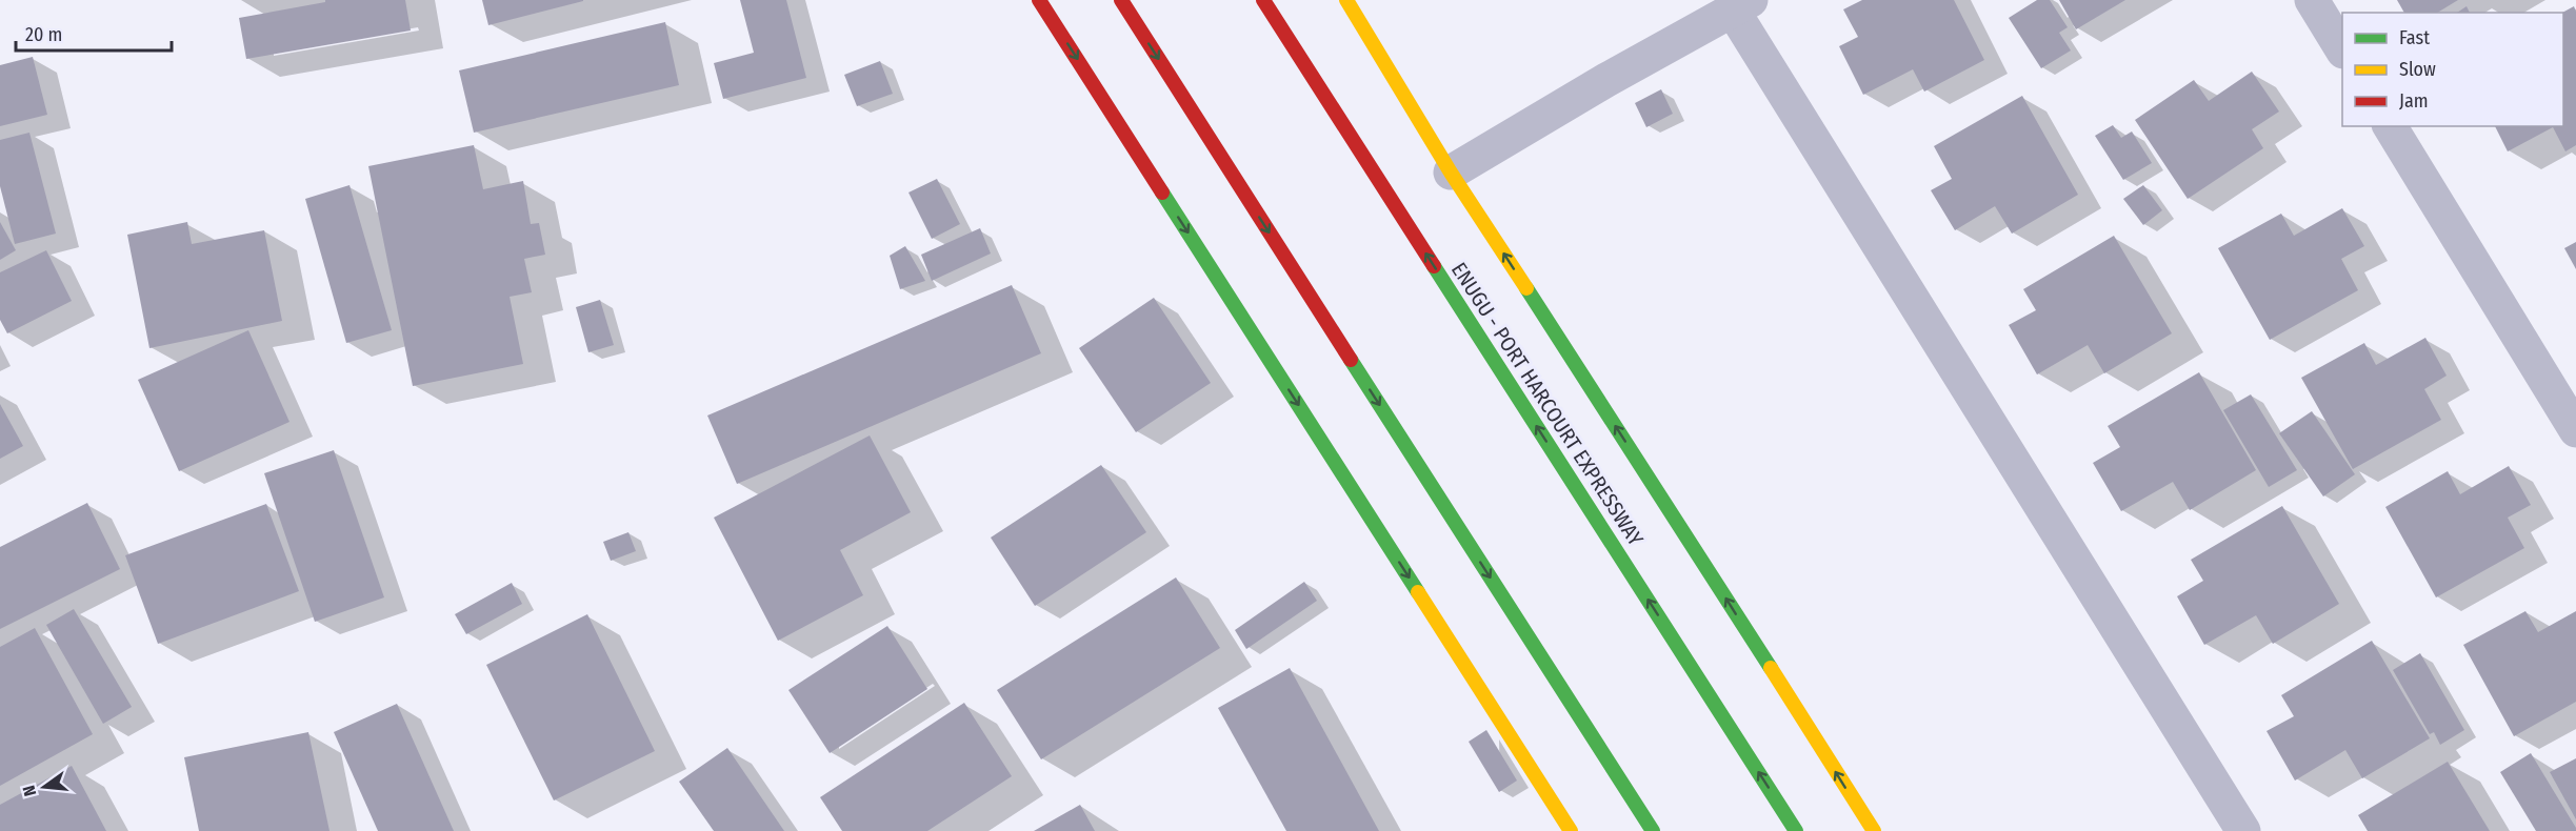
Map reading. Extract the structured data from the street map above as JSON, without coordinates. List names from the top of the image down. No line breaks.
{"streets":{"main road":["ENUGU - PORT HARCOURT EXPRESSWAY"]},"legend":["Fast","Slow","Jam"],"scale_bar":"20 m","north":"left"}
